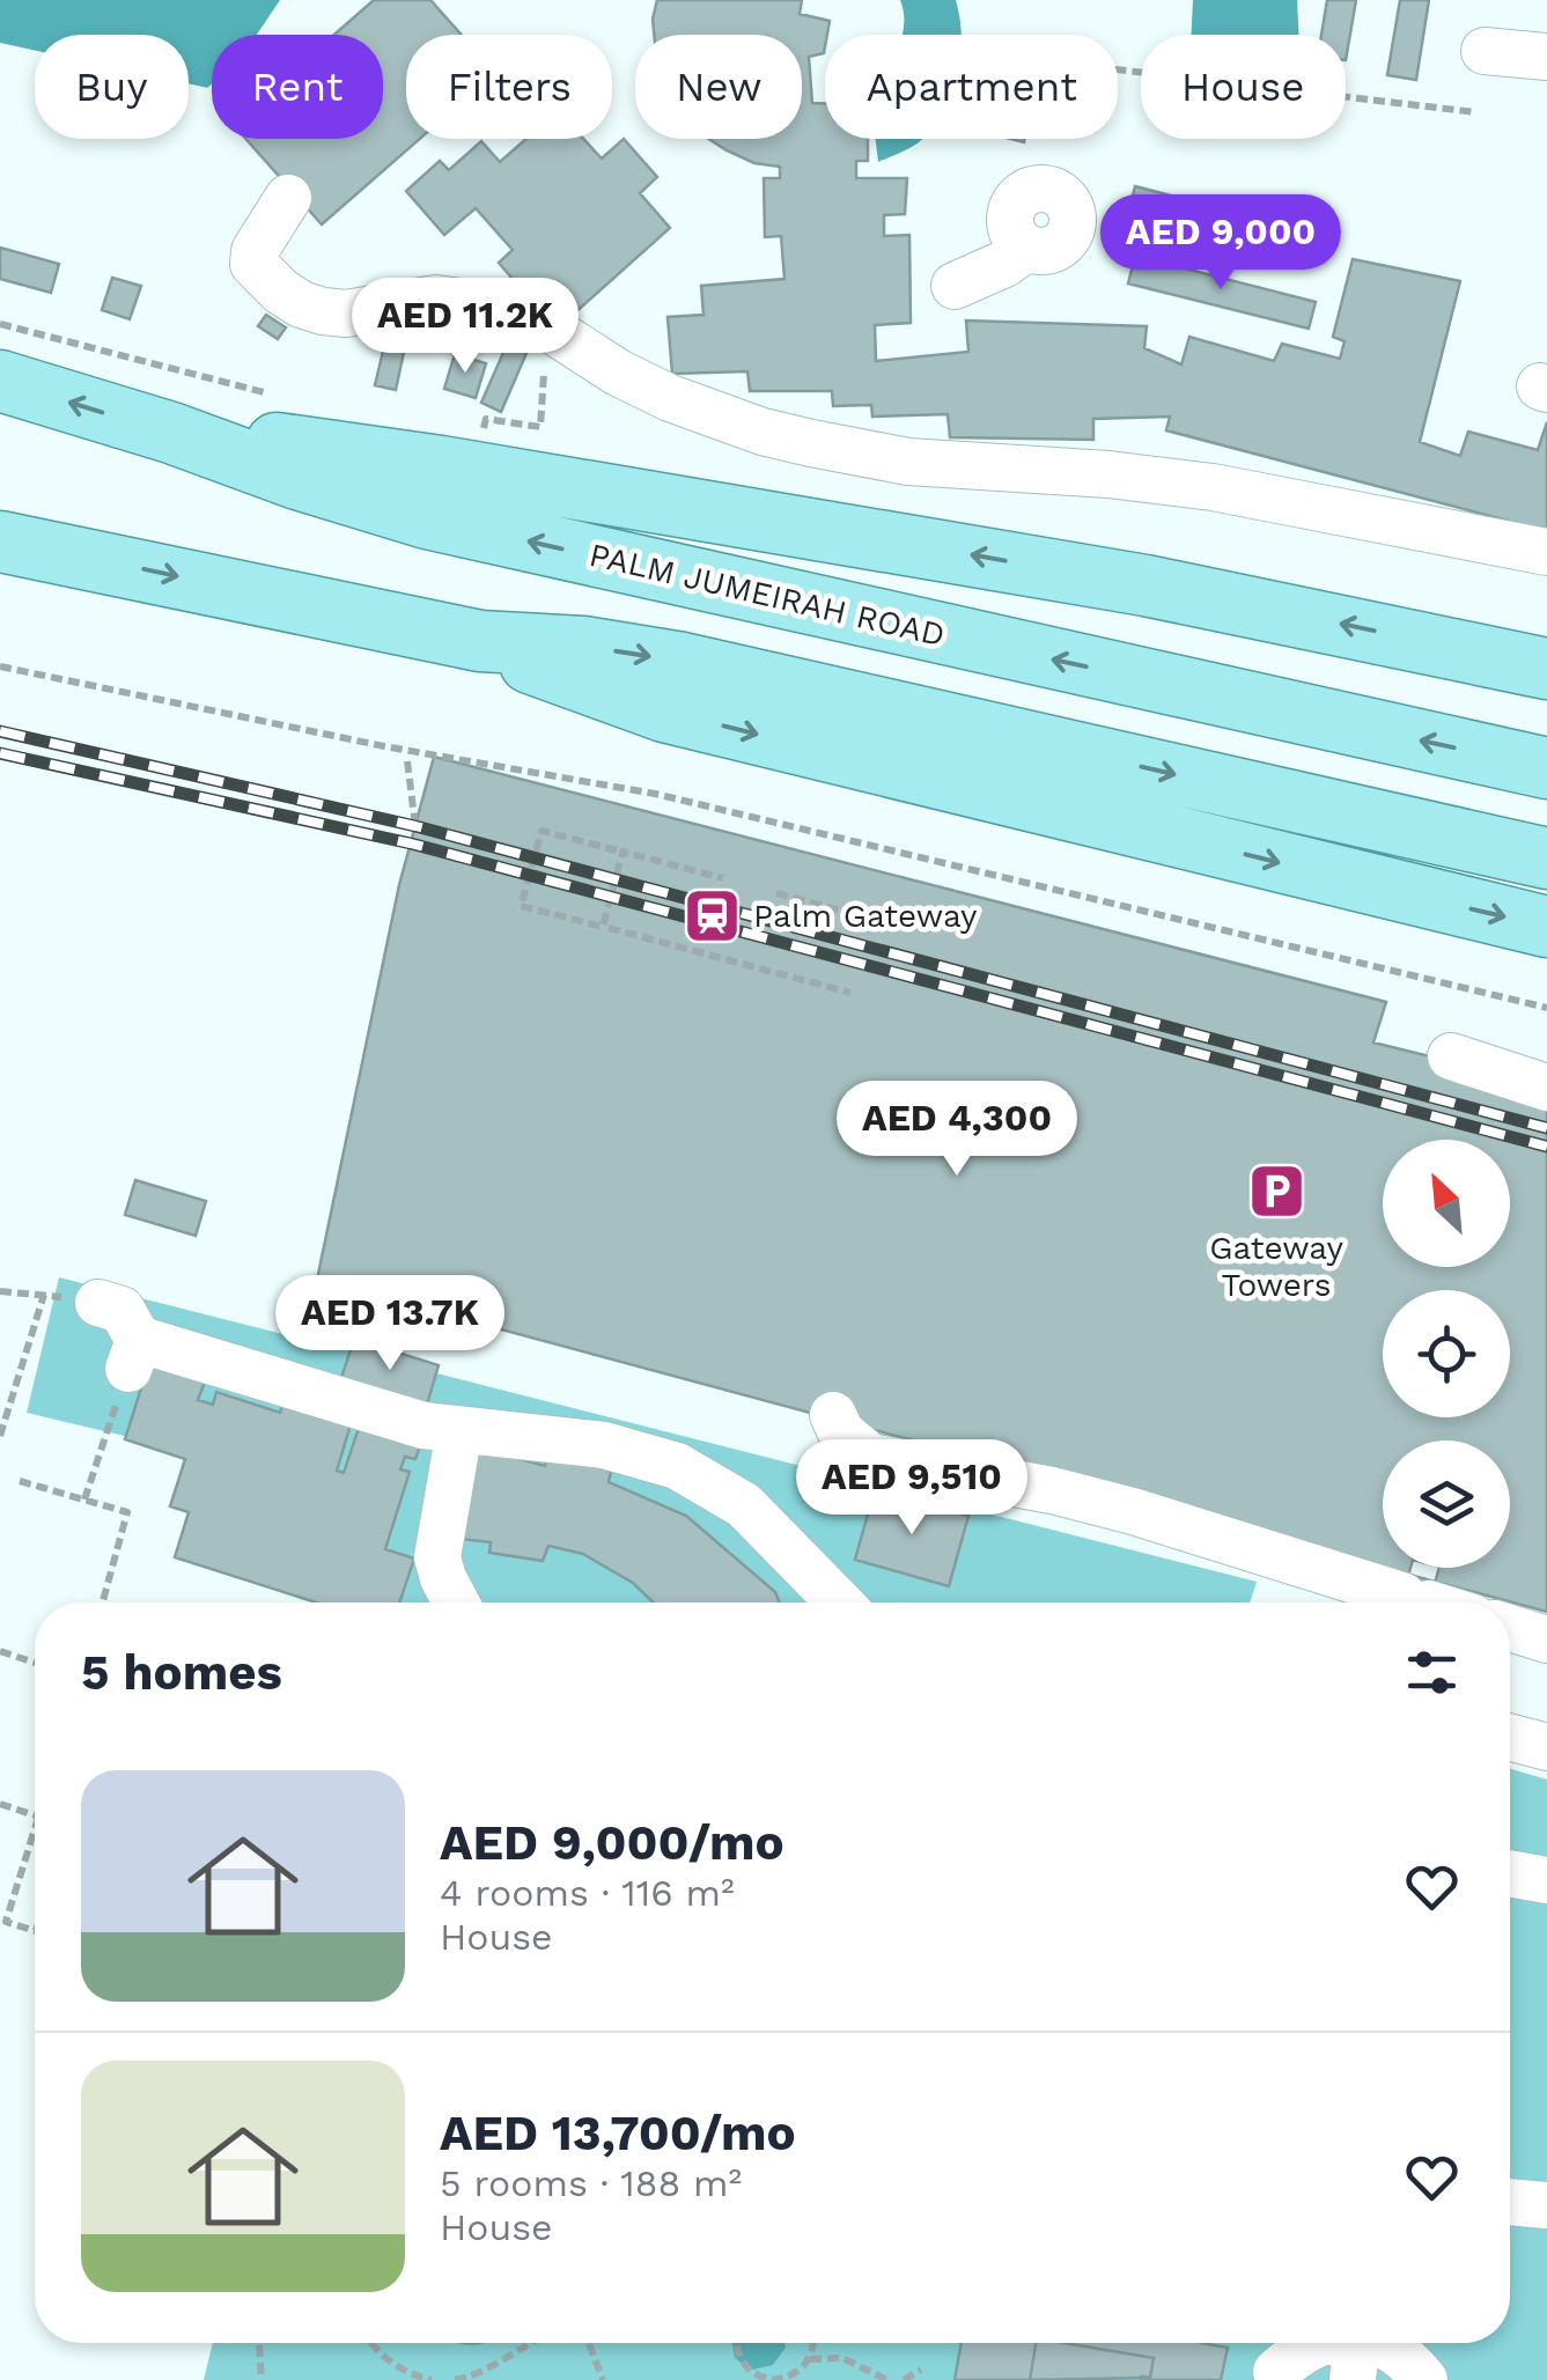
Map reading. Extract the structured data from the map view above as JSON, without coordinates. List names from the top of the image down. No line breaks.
{"streets":{"main road":["PALM JUMEIRAH ROAD"]},"places":{"station":["Palm Gateway"],"parking":["Gateway Towers"]},"north":"top left","page":{"chip":["Buy","Rent","Filters","New","Apartment","House"],"price":["AED 9,000","AED 11.2K","AED 4,300","AED 13.7K","AED 9,510"],"heading":"5 homes","list":[{"name":"AED 9,000/mo","note":"4 rooms · 116 m² · House"},{"name":"AED 13,700/mo","note":"5 rooms · 188 m² · House"}]}}
